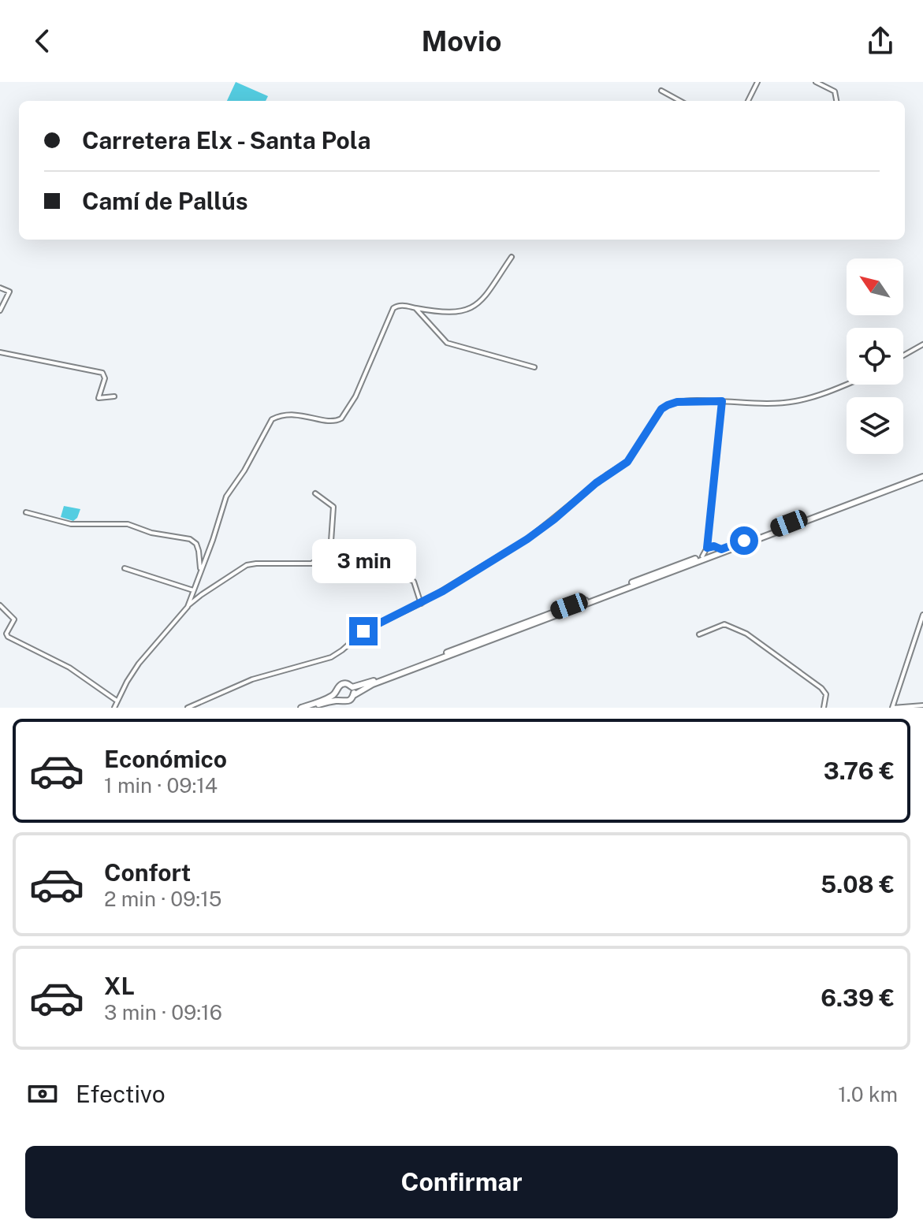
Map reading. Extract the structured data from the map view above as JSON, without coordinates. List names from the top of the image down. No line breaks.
{"north":"top left","page":{"header":"Movio","banner":["Carretera Elx - Santa Pola","Camí de Pallús"],"bubble":"3 min","list":[{"name":"Económico","note":"1 min · 09:14","value":"3.76 €"},{"name":"Confort","note":"2 min · 09:15","value":"5.08 €"},{"name":"XL","note":"3 min · 09:16","value":"6.39 €"}],"pay":["Efectivo","1.0 km"],"buttons":"Confirmar"}}
